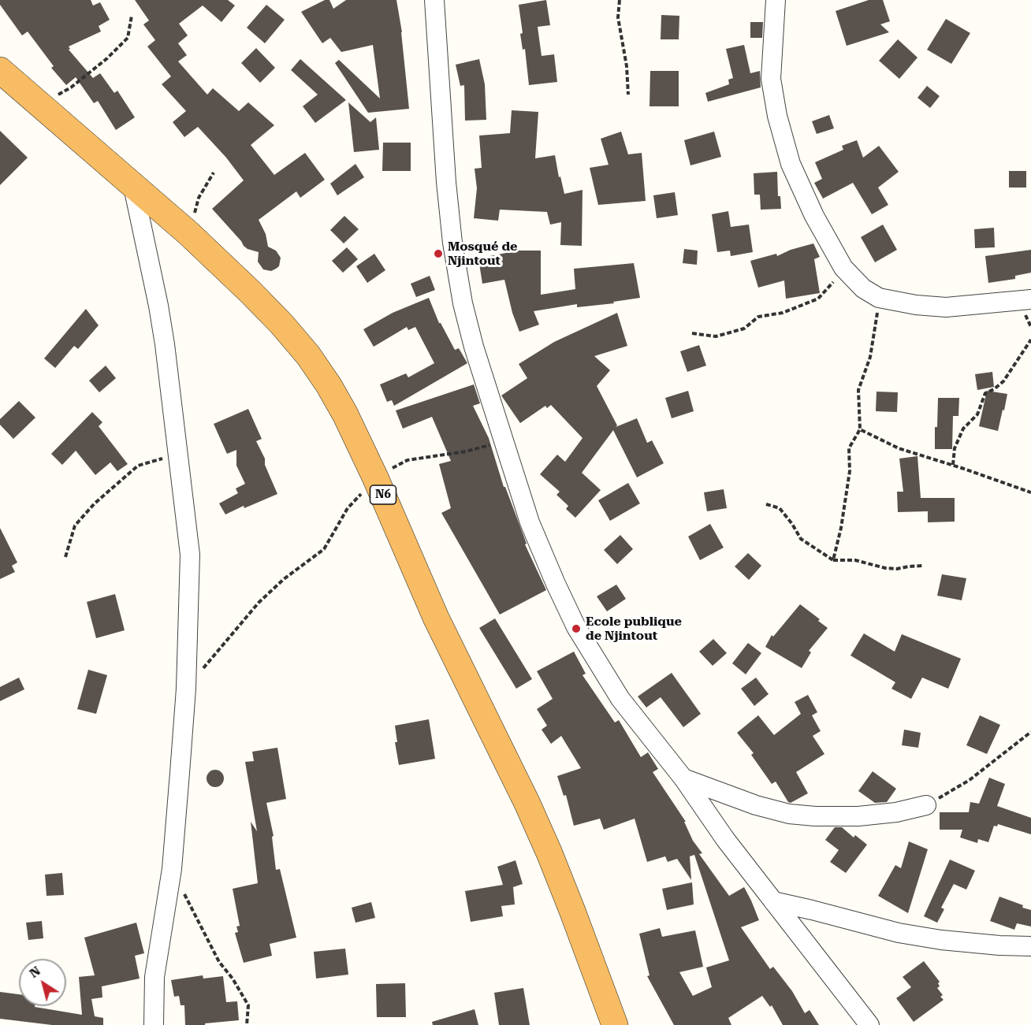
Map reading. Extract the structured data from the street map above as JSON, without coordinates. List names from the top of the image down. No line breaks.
{"streets":{"highway":["N6"]},"places":["Mosqué de Njintout","Ecole publique de Njintout"],"north":"top left"}
